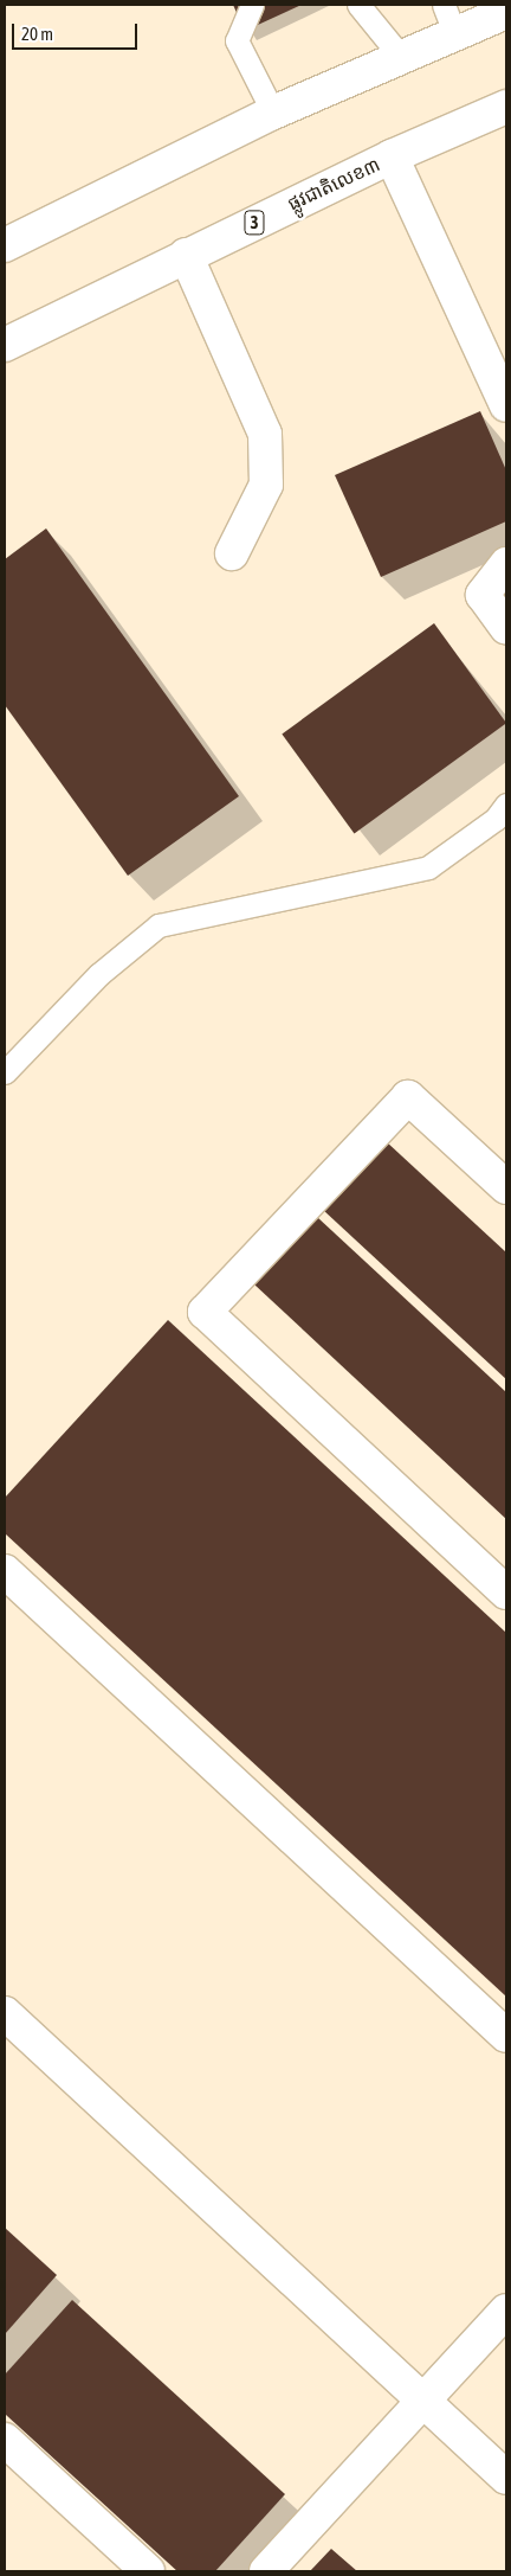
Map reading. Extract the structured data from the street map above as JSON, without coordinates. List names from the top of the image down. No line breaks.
{"streets":{"main road":["ផ្លូវជាតិលេខ៣","3"]},"scale_bar":"20 m"}
